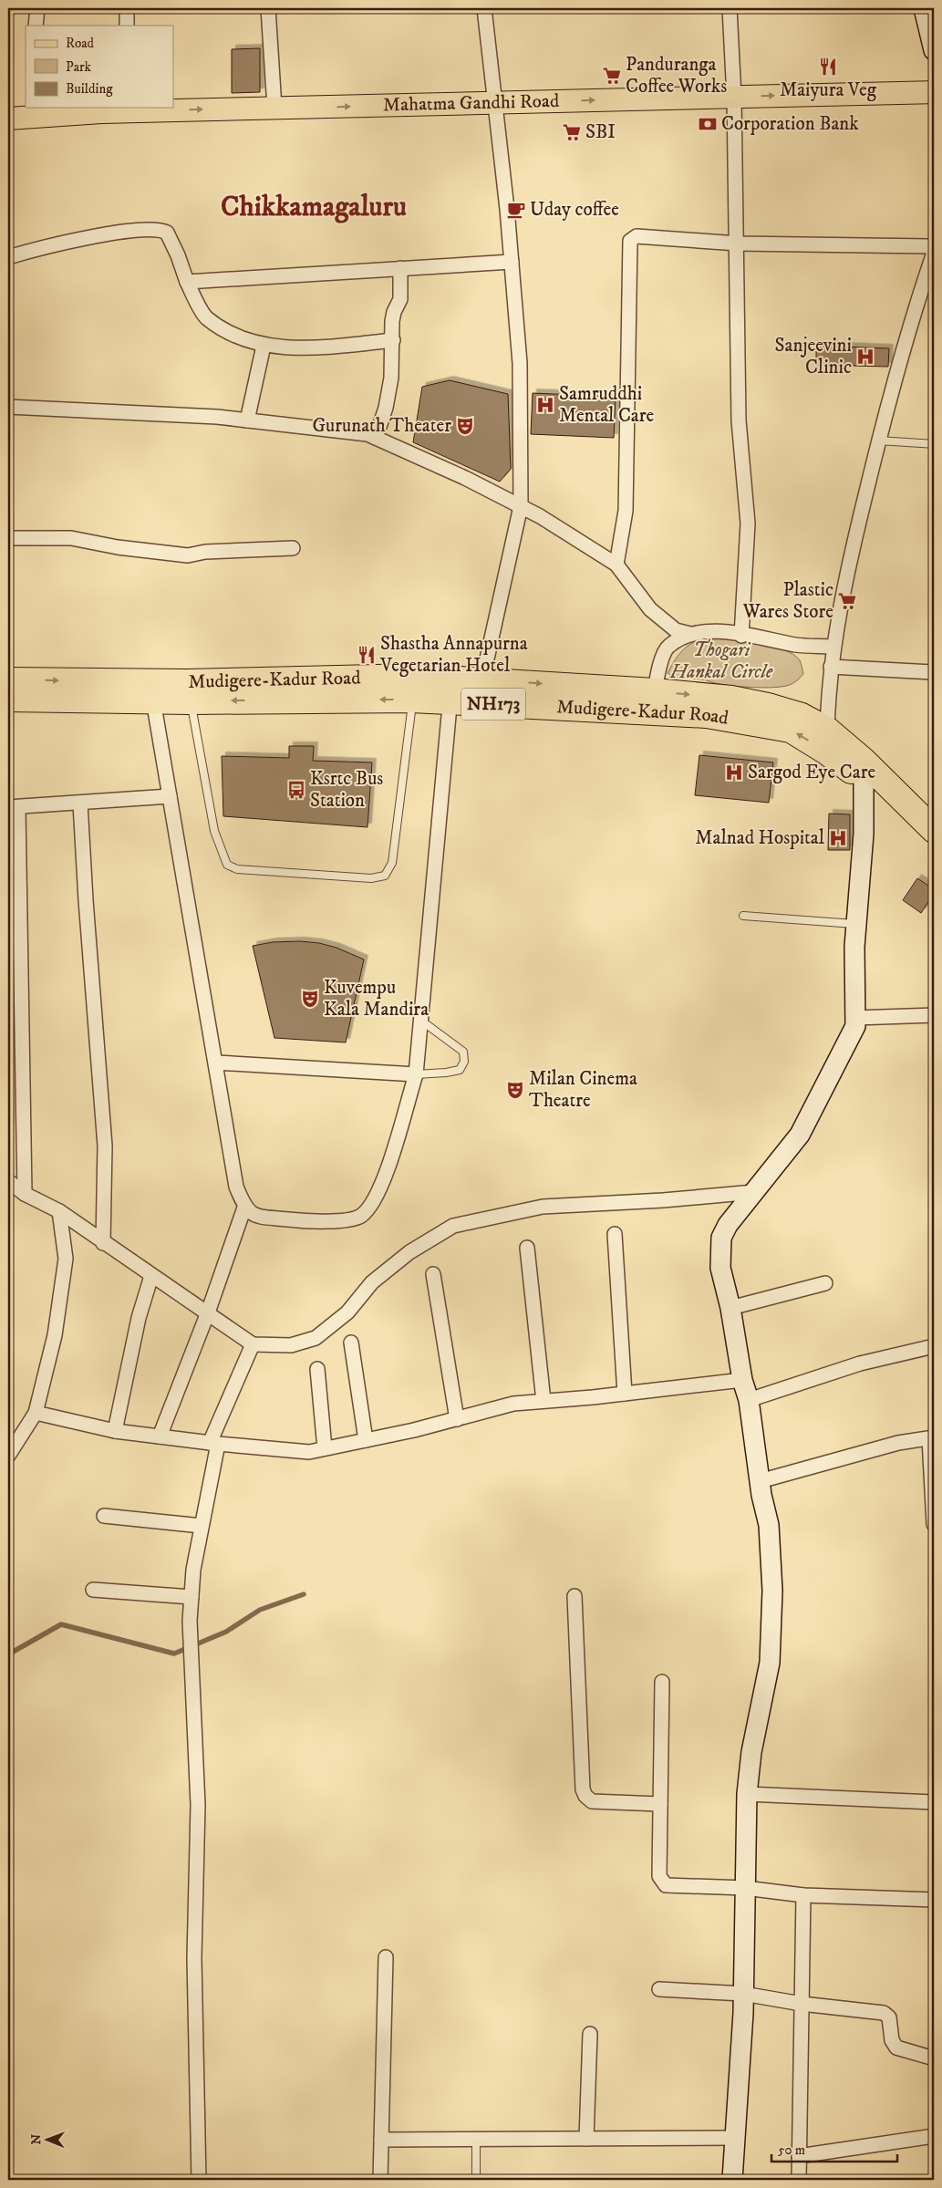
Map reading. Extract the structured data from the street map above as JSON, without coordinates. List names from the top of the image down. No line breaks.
{"streets":{"highway":["Mudigere-Kadur Road","NH173"],"main road":["Mahatma Gandhi Road"]},"one_way":["Mahatma Gandhi Road"],"districts":["Chikkamagaluru"],"parks":["Thogari Hankal Circle"],"places":{"restaurant":["Maiyura Veg","Shastha Annapurna Vegetarian Hotel"],"supermarket":["Panduranga Coffee Works","SBI","Plastic Wares Store"],"bank":["Corporation Bank"],"cafe":["Uday coffee"],"hospital":["Sanjeevini Clinic","Samruddhi Mental Care","Sargod Eye Care","Malnad Hospital"],"theatre":["Gurunath Theater","Kuvempu Kala Mandira","Milan Cinema Theatre"],"bus stop":["Ksrtc Bus Station"]},"legend":["Road","Park","Building"],"scale_bar":"50 m","north":"left"}
